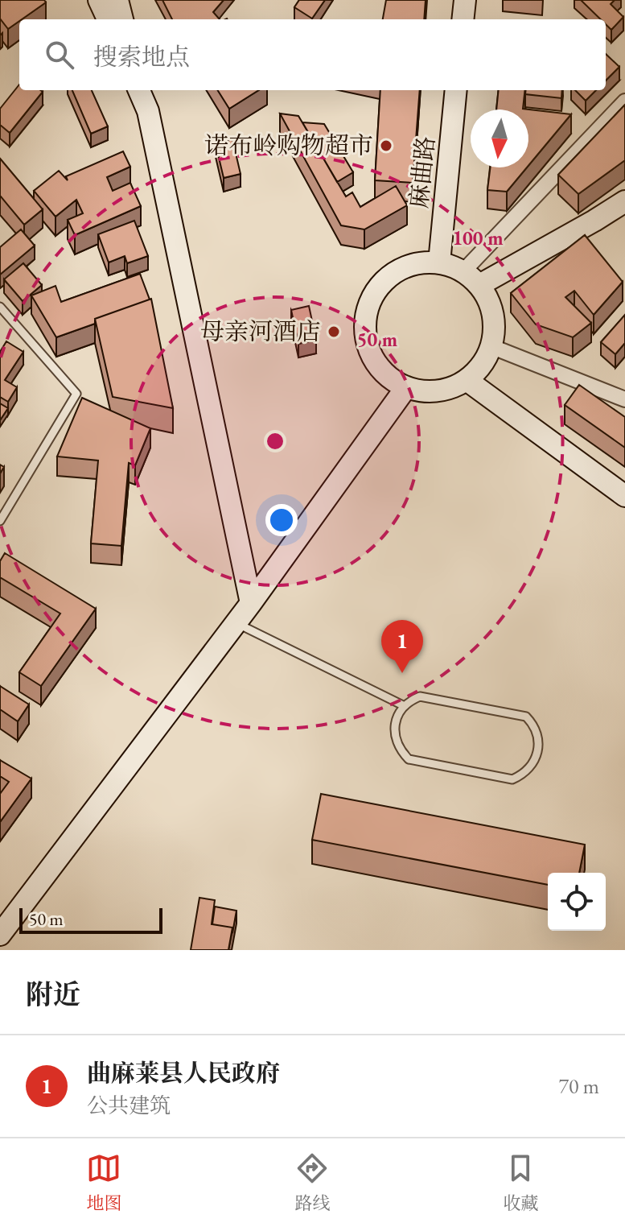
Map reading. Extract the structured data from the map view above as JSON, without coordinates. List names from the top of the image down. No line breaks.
{"streets":{"main road":["麻曲路"]},"places":["诺布岭购物超市","母亲河酒店"],"scale_bar":"50 m","north":"bottom","page":{"search":"搜索地点","pins":"1","scale":"50 m","heading":"附近","list":[{"mark":"1","name":"曲麻莱县人民政府","note":"公共建筑","value":"70 m"}],"nav":["地图","路线","收藏"]},"rings":["100 m","50 m"]}
